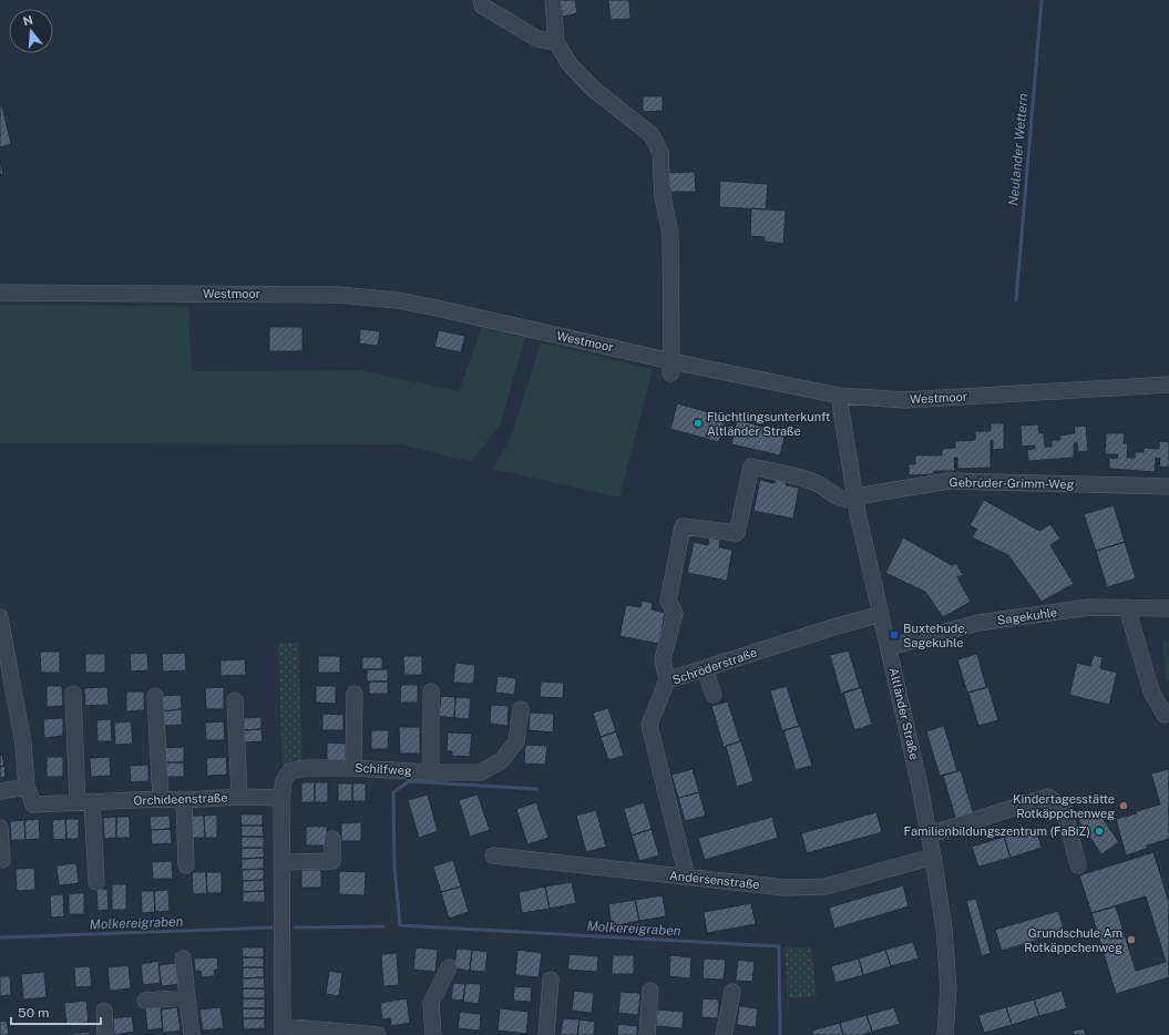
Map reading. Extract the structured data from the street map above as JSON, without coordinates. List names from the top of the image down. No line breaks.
{"streets":{"street":["Westmoor","Gebrüder-Grimm-Weg","Sagekuhle","Schröderstraße","Altländer Straße","Schilfweg","Orchideenstraße","Andersenstraße"]},"crossings":[["Westmoor","Altländer Straße"],["Gebrüder-Grimm-Weg","Altländer Straße"],["Sagekuhle","Altländer Straße"],["Schröderstraße","Altländer Straße"],["Schröderstraße","Andersenstraße"],["Altländer Straße","Andersenstraße"],["Schilfweg","Orchideenstraße"]],"water":["Neulander Wettern","Molkereigraben"],"places":{"other":["Flüchtlingsunterkunft Altländer Straße","Kindertagesstätte Rotkäppchenweg","Familienbildungszentrum (FaBiZ)","Grundschule Am Rotkäppchenweg"],"transit":["Buxtehude, Sagekuhle"]},"scale_bar":"50 m","north":"top"}
